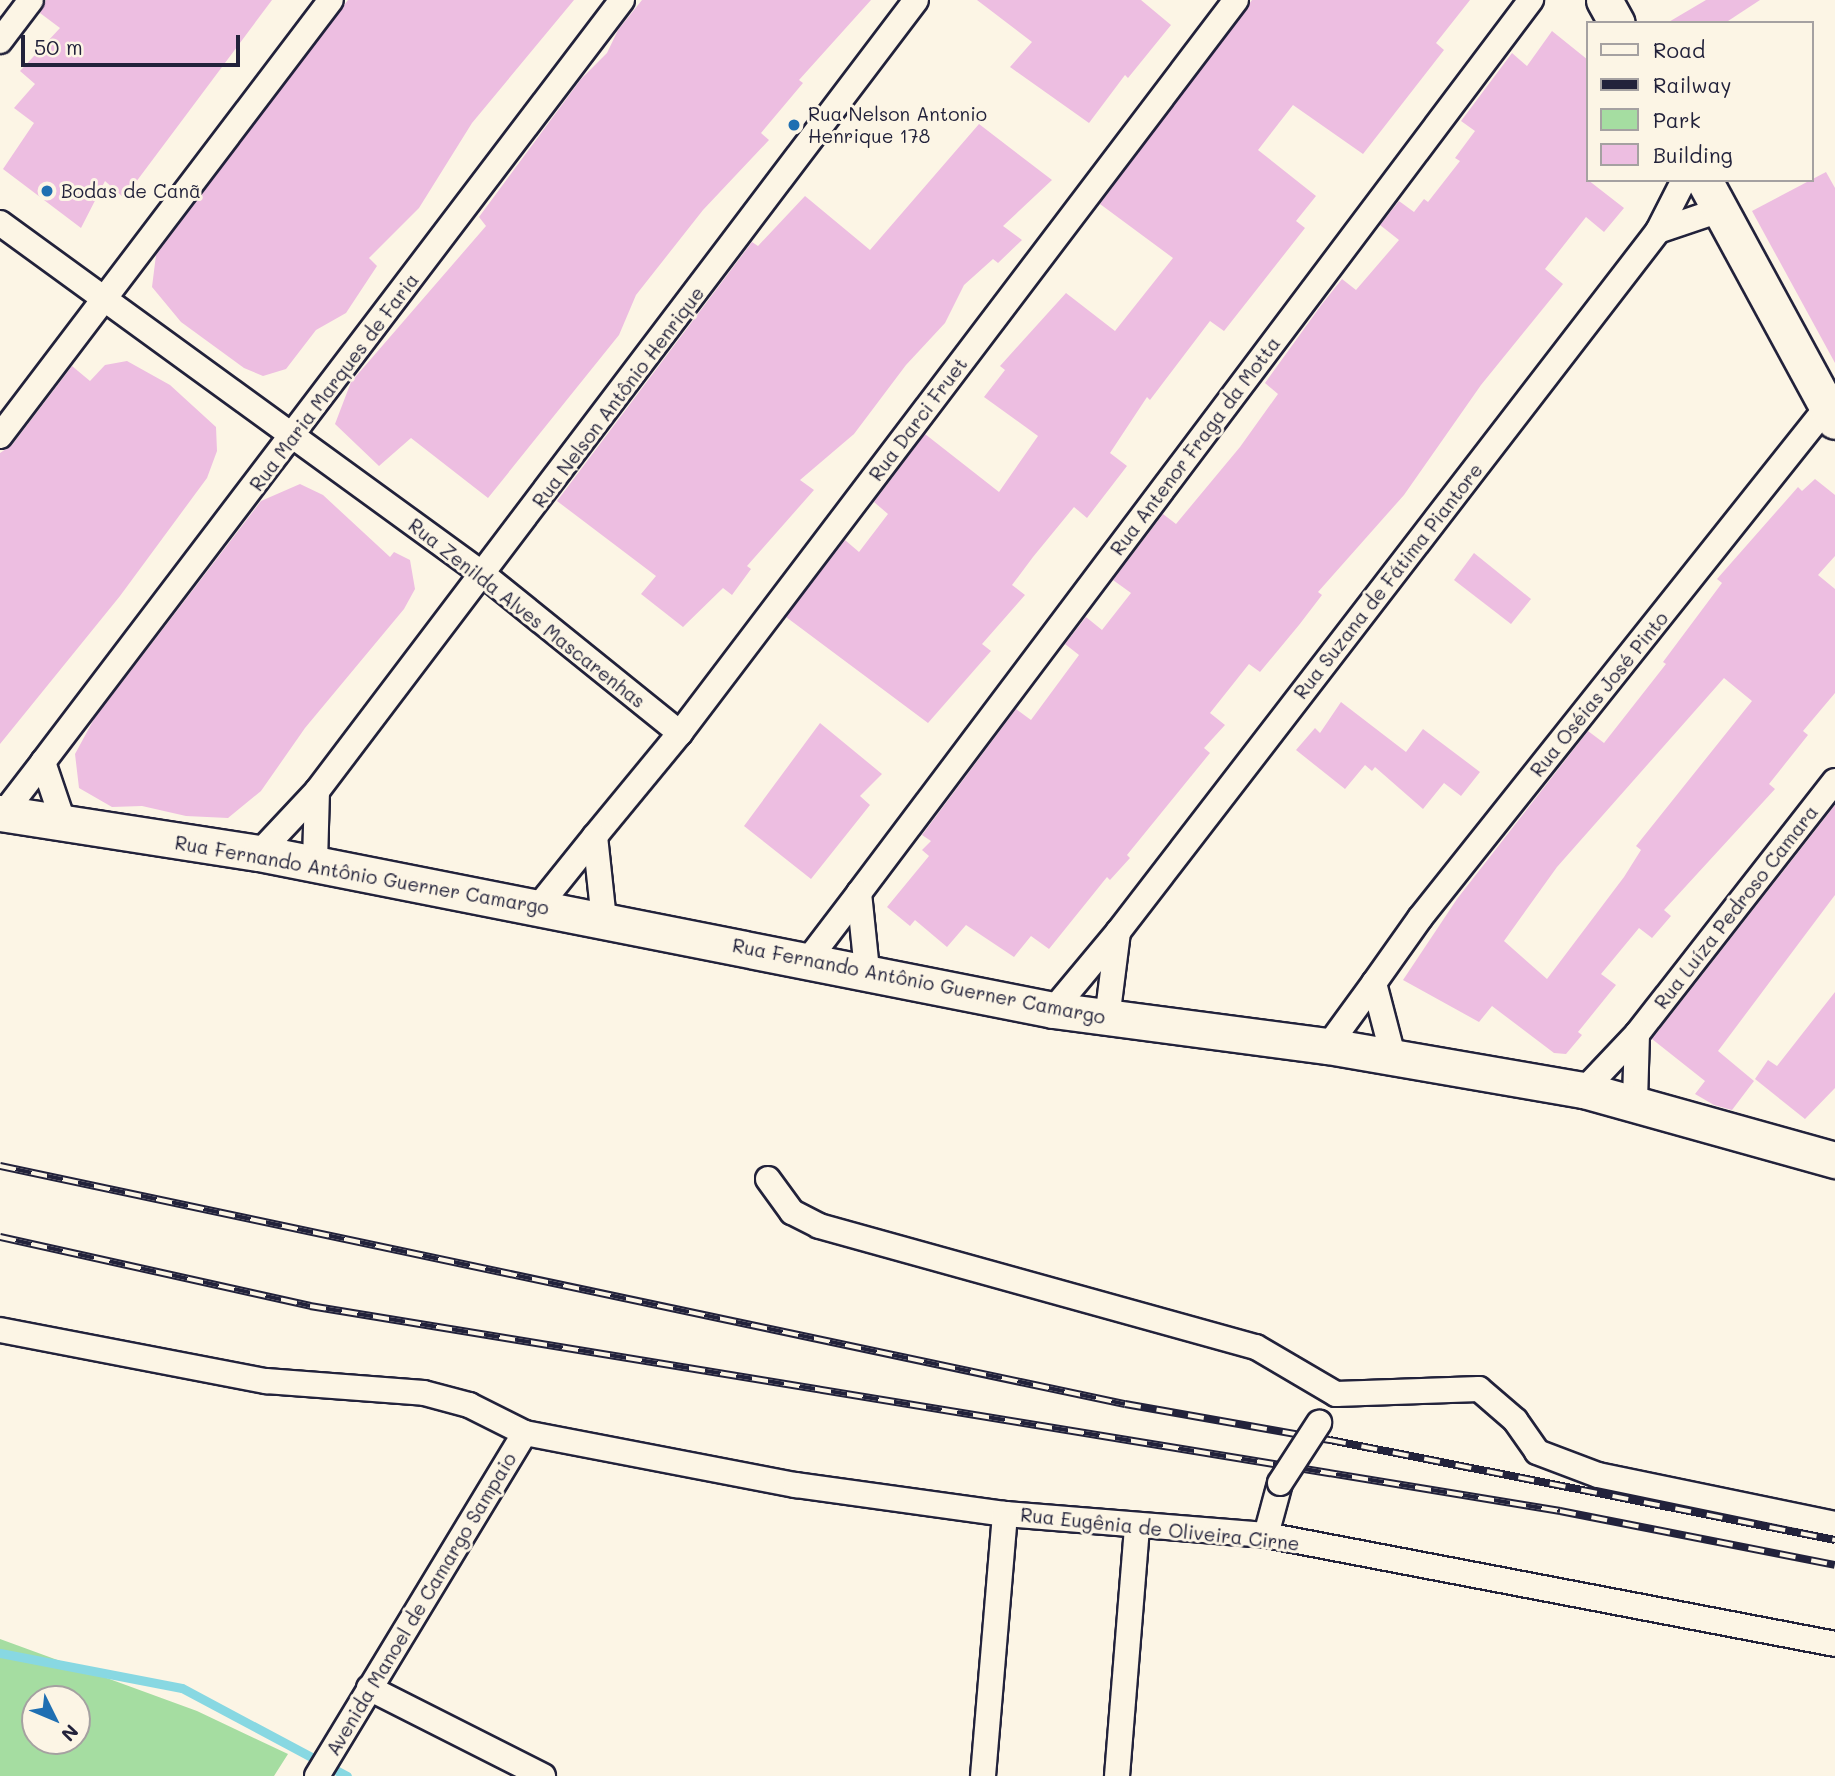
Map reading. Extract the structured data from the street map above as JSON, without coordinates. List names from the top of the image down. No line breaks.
{"streets":{"street":["Rua Maria Marques de Faria","Rua Nelson Antônio Henrique","Rua Darci Fruet","Rua Antenor Fraga da Motta","Rua Suzana de Fátima Piantore","Rua Zenilda Alves Mascarenhas","Rua Oséias José Pinto","Rua Fernando Antônio Guerner Camargo","Rua Luíza Pedroso Camara","Rua Eugênia de Oliveira Cirne","Avenida Manoel de Camargo Sampaio"]},"crossings":[["Rua Maria Marques de Faria","Rua Zenilda Alves Mascarenhas"],["Rua Maria Marques de Faria","Rua Fernando Antônio Guerner Camargo"],["Rua Nelson Antônio Henrique","Rua Zenilda Alves Mascarenhas"],["Rua Nelson Antônio Henrique","Rua Fernando Antônio Guerner Camargo"],["Rua Darci Fruet","Rua Zenilda Alves Mascarenhas"],["Rua Darci Fruet","Rua Fernando Antônio Guerner Camargo"],["Rua Antenor Fraga da Motta","Rua Fernando Antônio Guerner Camargo"],["Rua Suzana de Fátima Piantore","Rua Fernando Antônio Guerner Camargo"],["Rua Oséias José Pinto","Rua Fernando Antônio Guerner Camargo"],["Rua Fernando Antônio Guerner Camargo","Rua Luíza Pedroso Camara"],["Rua Eugênia de Oliveira Cirne","Avenida Manoel de Camargo Sampaio"]],"places":["Rua Nelson Antonio Henrique 178","Bodas de Canã"],"legend":["Road","Railway","Park","Building"],"scale_bar":"50 m","north":"bottom right"}
